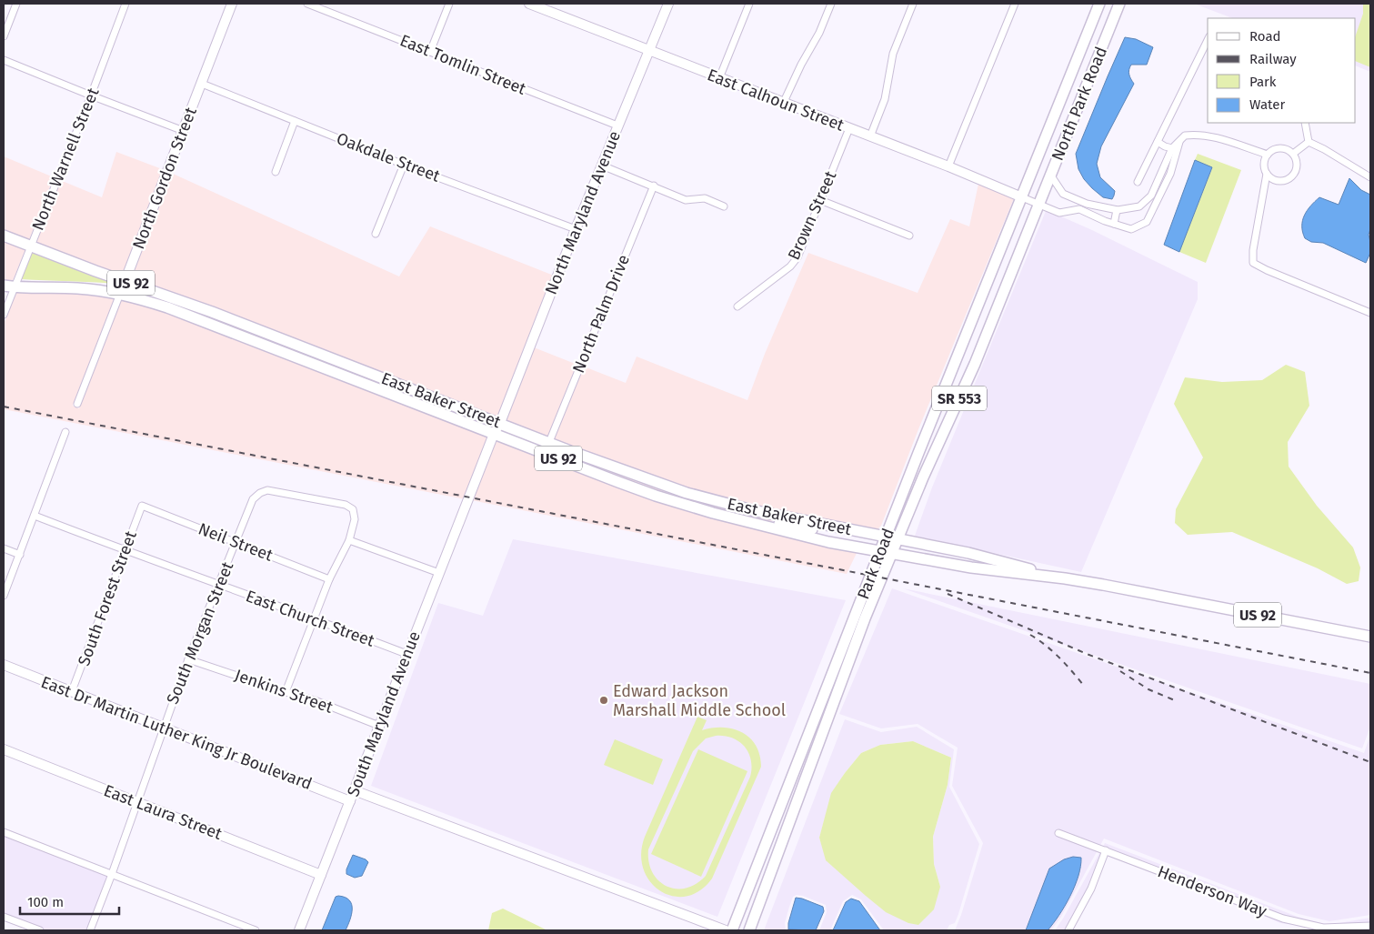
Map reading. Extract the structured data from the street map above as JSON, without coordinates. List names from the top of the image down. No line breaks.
{"streets":{"main road":["North Park Road","US 92","SR 553","East Baker Street","Park Road"],"street":["East Tomlin Street","East Calhoun Street","Oakdale Street","North Warnell Street","North Gordon Street","North Maryland Avenue","Brown Street","North Palm Drive","Neil Street","South Forest Street","East Church Street","South Morgan Street","Jenkins Street","South Maryland Avenue","East Dr Martin Luther King Jr Boulevard","East Laura Street","Henderson Way"]},"crossings":[["East Tomlin Street","North Maryland Avenue"],["East Calhoun Street","North Park Road"],["East Calhoun Street","North Maryland Avenue"],["East Calhoun Street","Brown Street"],["East Calhoun Street","Park Road"],["North Park Road","Park Road"],["Oakdale Street","North Gordon Street"],["Oakdale Street","North Maryland Avenue"],["North Warnell Street","US 92"],["North Warnell Street","East Baker Street"],["North Gordon Street","US 92"],["North Gordon Street","East Baker Street"],["North Maryland Avenue","East Baker Street"],["North Maryland Avenue","South Maryland Avenue"],["US 92","East Baker Street"],["US 92","Park Road"],["North Palm Drive","East Baker Street"],["East Baker Street","Park Road"],["East Baker Street","South Maryland Avenue"],["Neil Street","South Forest Street"],["Neil Street","South Morgan Street"],["South Forest Street","East Church Street"],["South Forest Street","East Dr Martin Luther King Jr Boulevard"],["East Church Street","South Morgan Street"],["East Church Street","South Maryland Avenue"],["South Morgan Street","Jenkins Street"],["South Morgan Street","East Dr Martin Luther King Jr Boulevard"],["South Morgan Street","East Laura Street"],["Jenkins Street","South Maryland Avenue"],["South Maryland Avenue","East Dr Martin Luther King Jr Boulevard"],["South Maryland Avenue","East Laura Street"]],"places":["Edward Jackson Marshall Middle School"],"legend":["Road","Railway","Park","Water"],"scale_bar":"100 m"}
